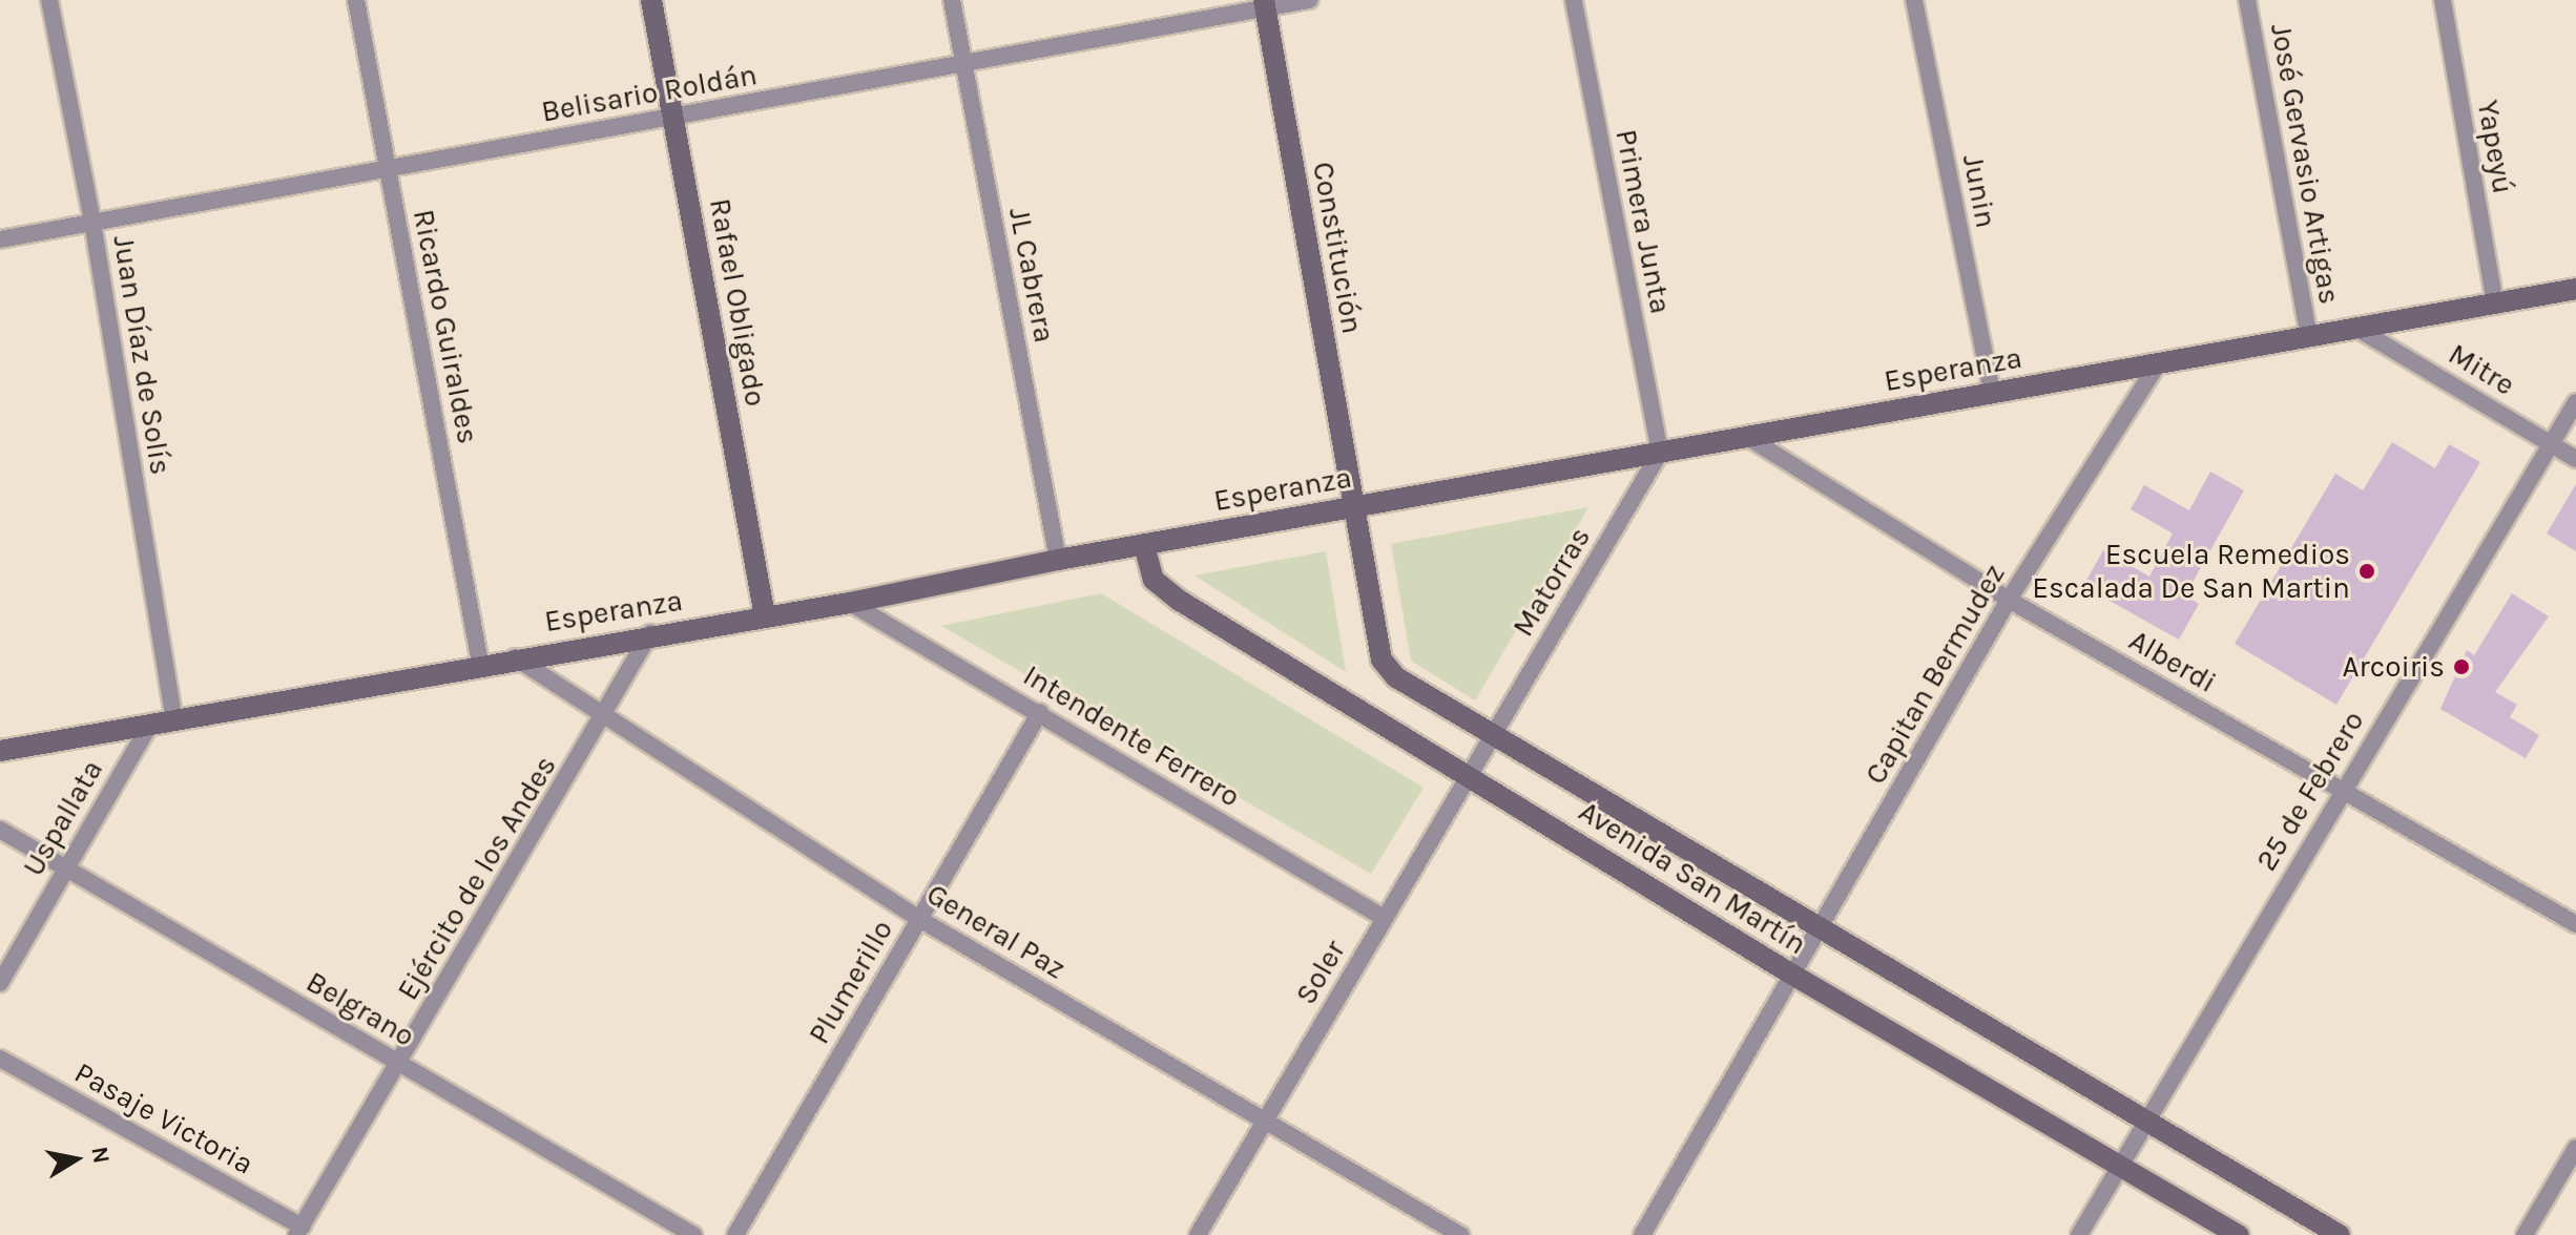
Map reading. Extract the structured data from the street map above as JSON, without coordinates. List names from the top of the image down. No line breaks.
{"streets":{"main road":["Constitución","Rafael Obligado","Esperanza","Avenida San Martín"],"street":["Belisario Roldán","Yapeyú","José Gervasio Artigas","Junin","Primera Junta","JL Cabrera","Ricardo Guiraldes","Juan Díaz de Solís","Mitre","Matorras","Alberdi","Capitan Bermudez","Intendente Ferrero","25 de Febrero","Uspallata","Ejército de los Andes","General Paz","Soler","Plumerillo","Belgrano","Pasaje Victoria"]},"crossings":[["Belisario Roldán","Constitución"],["Belisario Roldán","JL Cabrera"],["Belisario Roldán","Rafael Obligado"],["Belisario Roldán","Ricardo Guiraldes"],["Belisario Roldán","Juan Díaz de Solís"],["Yapeyú","Esperanza"],["José Gervasio Artigas","Esperanza"],["Junin","Esperanza"],["Primera Junta","Esperanza"],["Primera Junta","Matorras"],["Constitución","Esperanza"],["Constitución","Avenida San Martín"],["JL Cabrera","Esperanza"],["Rafael Obligado","Esperanza"],["Ricardo Guiraldes","Esperanza"],["Juan Díaz de Solís","Esperanza"],["Esperanza","Mitre"],["Esperanza","Matorras"],["Esperanza","Alberdi"],["Esperanza","Capitan Bermudez"],["Esperanza","Intendente Ferrero"],["Esperanza","Uspallata"],["Esperanza","Ejército de los Andes"],["Esperanza","Avenida San Martín"],["Esperanza","General Paz"],["Mitre","25 de Febrero"],["Matorras","Avenida San Martín"],["Matorras","Soler"],["Alberdi","Capitan Bermudez"],["Alberdi","25 de Febrero"],["Capitan Bermudez","Avenida San Martín"],["Intendente Ferrero","Soler"],["Intendente Ferrero","Plumerillo"],["25 de Febrero","Avenida San Martín"],["Uspallata","Belgrano"],["Ejército de los Andes","General Paz"],["Ejército de los Andes","Belgrano"],["Ejército de los Andes","Pasaje Victoria"],["Avenida San Martín","Soler"],["General Paz","Soler"],["General Paz","Plumerillo"]],"places":["Escuela Remedios Escalada De San Martin","Arcoiris"],"north":"right"}
